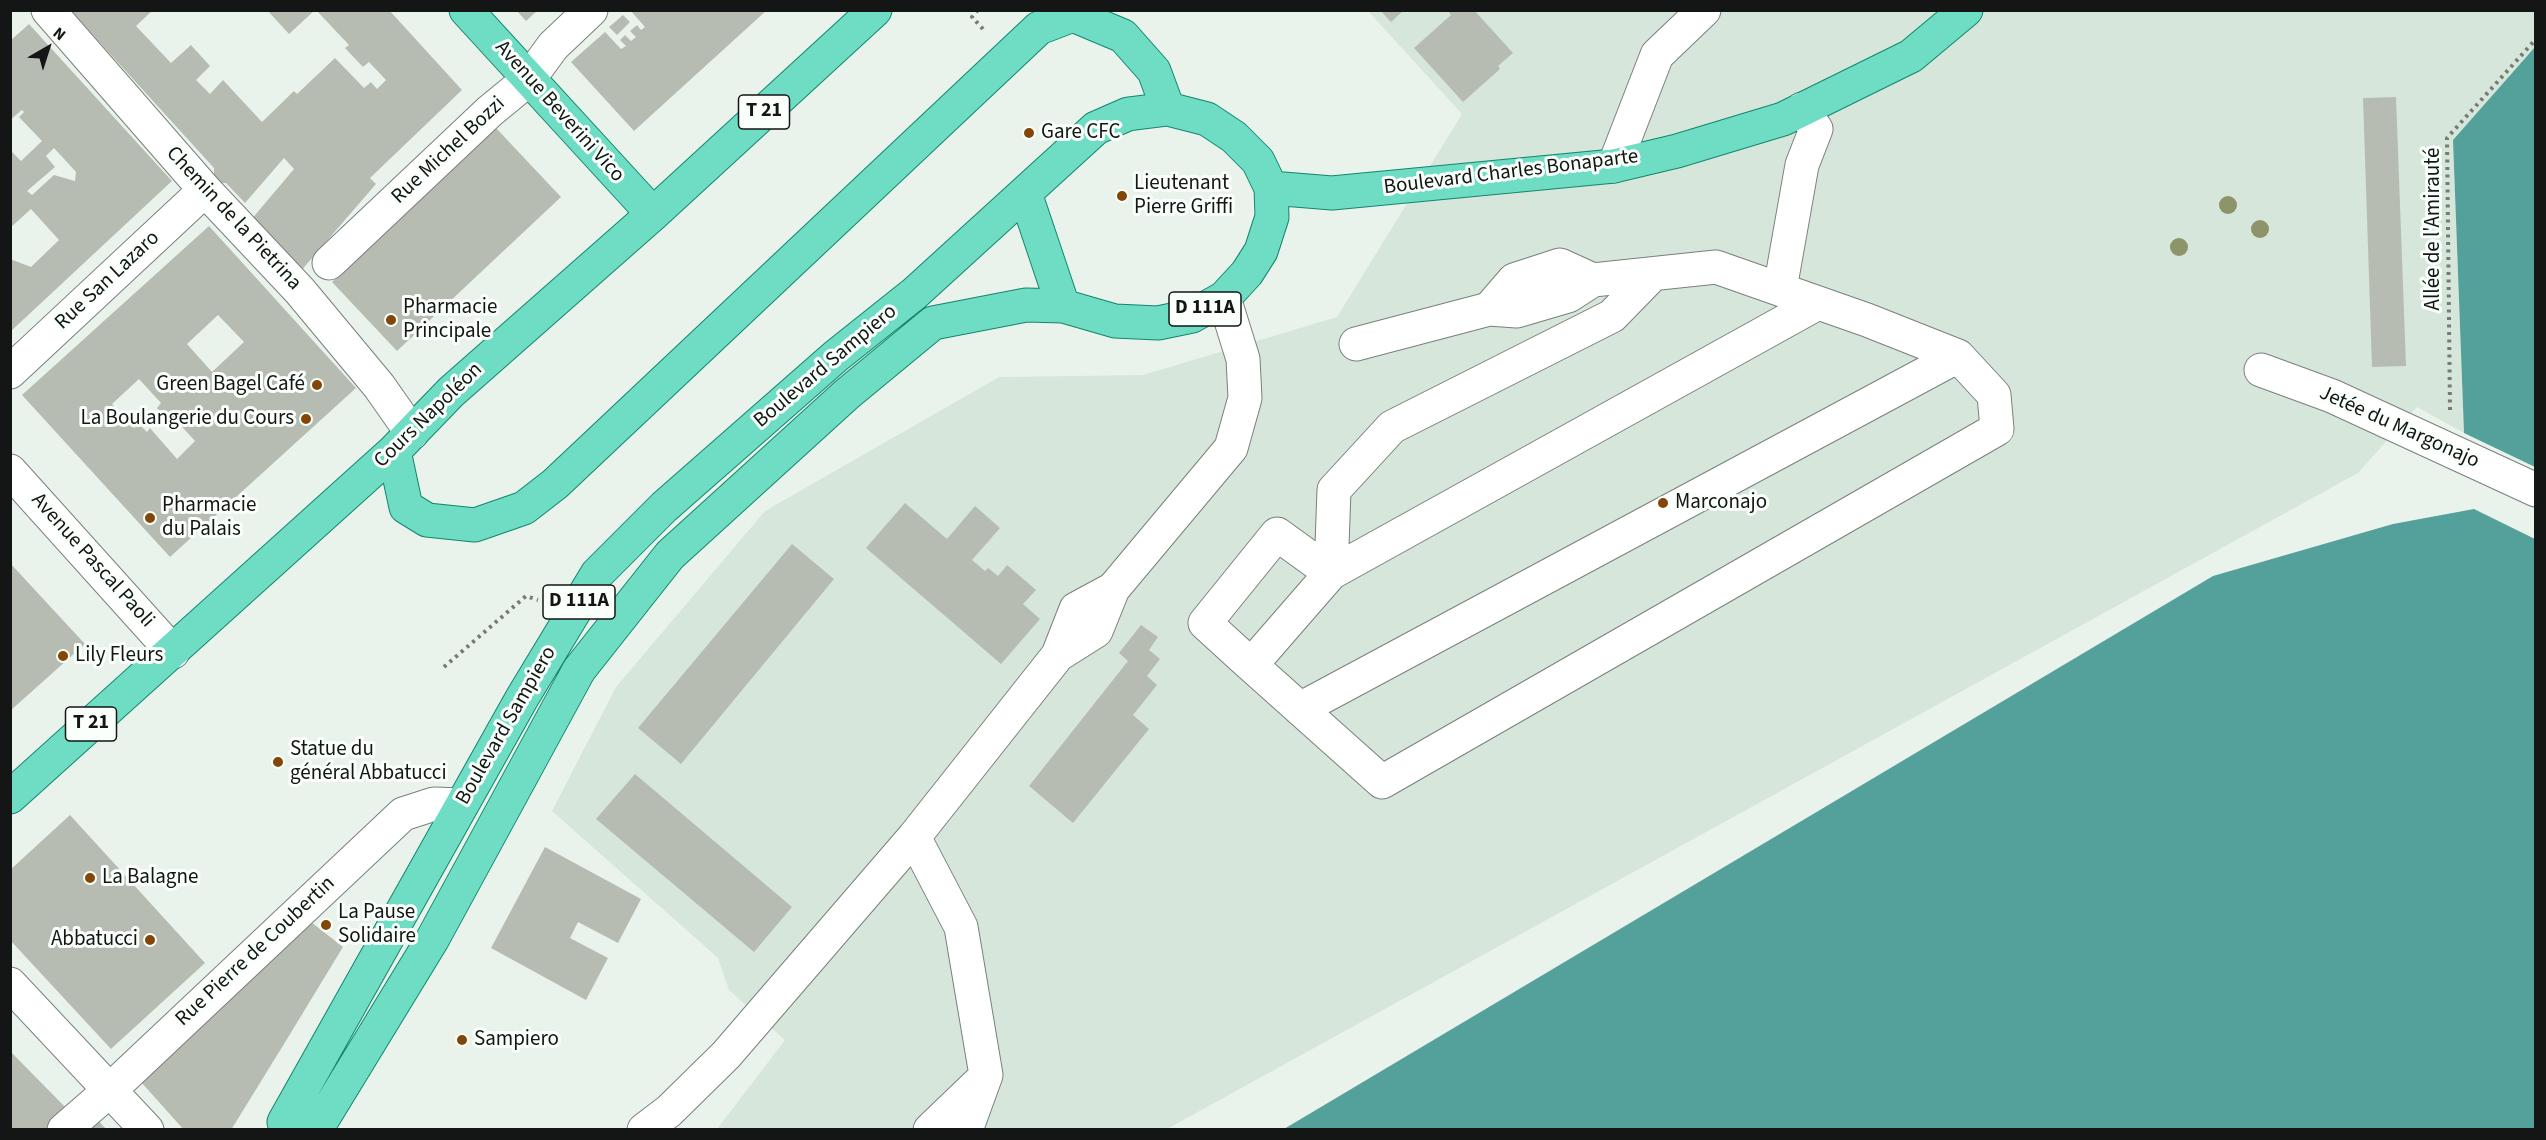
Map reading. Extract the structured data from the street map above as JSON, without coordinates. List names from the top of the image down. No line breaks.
{"streets":{"main road":["Avenue Beverini Vico","T 21","Boulevard Charles Bonaparte","D 111A","Boulevard Sampiero","Cours Napoléon"],"street":["Rue Michel Bozzi","Chemin de la Pietrina","Rue San Lazaro","Jetée du Margonajo","Avenue Pascal Paoli","Rue Pierre de Coubertin"],"path":["Allée de l'Amirauté"]},"crossings":[["Avenue Beverini Vico","Rue Michel Bozzi"],["Avenue Beverini Vico","Cours Napoléon"],["Boulevard Charles Bonaparte","D 111A"],["Chemin de la Pietrina","Rue San Lazaro"],["Chemin de la Pietrina","Cours Napoléon"],["Allée de l'Amirauté","Jetée du Margonajo"],["D 111A","Boulevard Sampiero"],["Boulevard Sampiero","Rue Pierre de Coubertin"],["Cours Napoléon","Avenue Pascal Paoli"]],"places":["Gare CFC","Lieutenant Pierre Griffi","Pharmacie Principale","Green Bagel Café","La Boulangerie du Cours","Marconajo","Pharmacie du Palais","Lily Fleurs","Statue du général Abbatucci","La Balagne","La Pause Solidaire","Abbatucci","Sampiero"],"north":"top right"}
